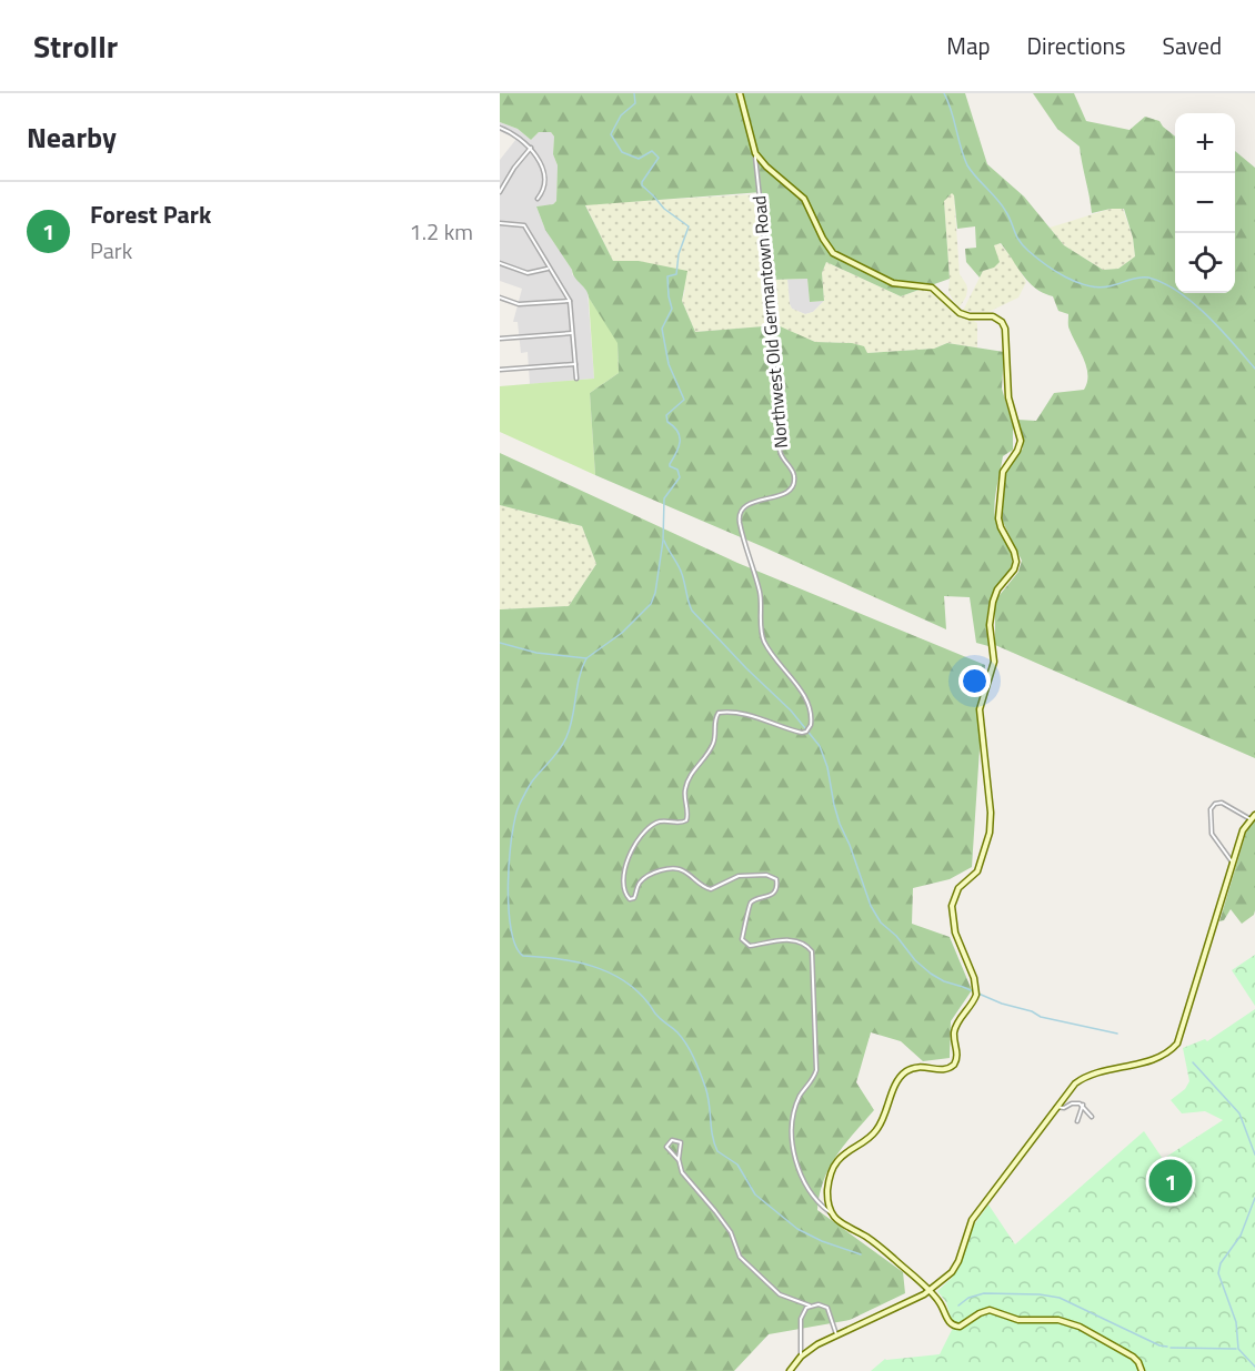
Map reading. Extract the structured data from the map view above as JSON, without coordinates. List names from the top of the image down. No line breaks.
{"streets":{"street":["Northwest Old Germantown Road"]},"page":{"header":"Strollr","nav":["Map","Directions","Saved"],"heading":"Nearby","map_buttons":["+","−"],"list":[{"mark":"1","name":"Forest Park","note":"Park","value":"1.2 km"}],"pins":"1"}}
